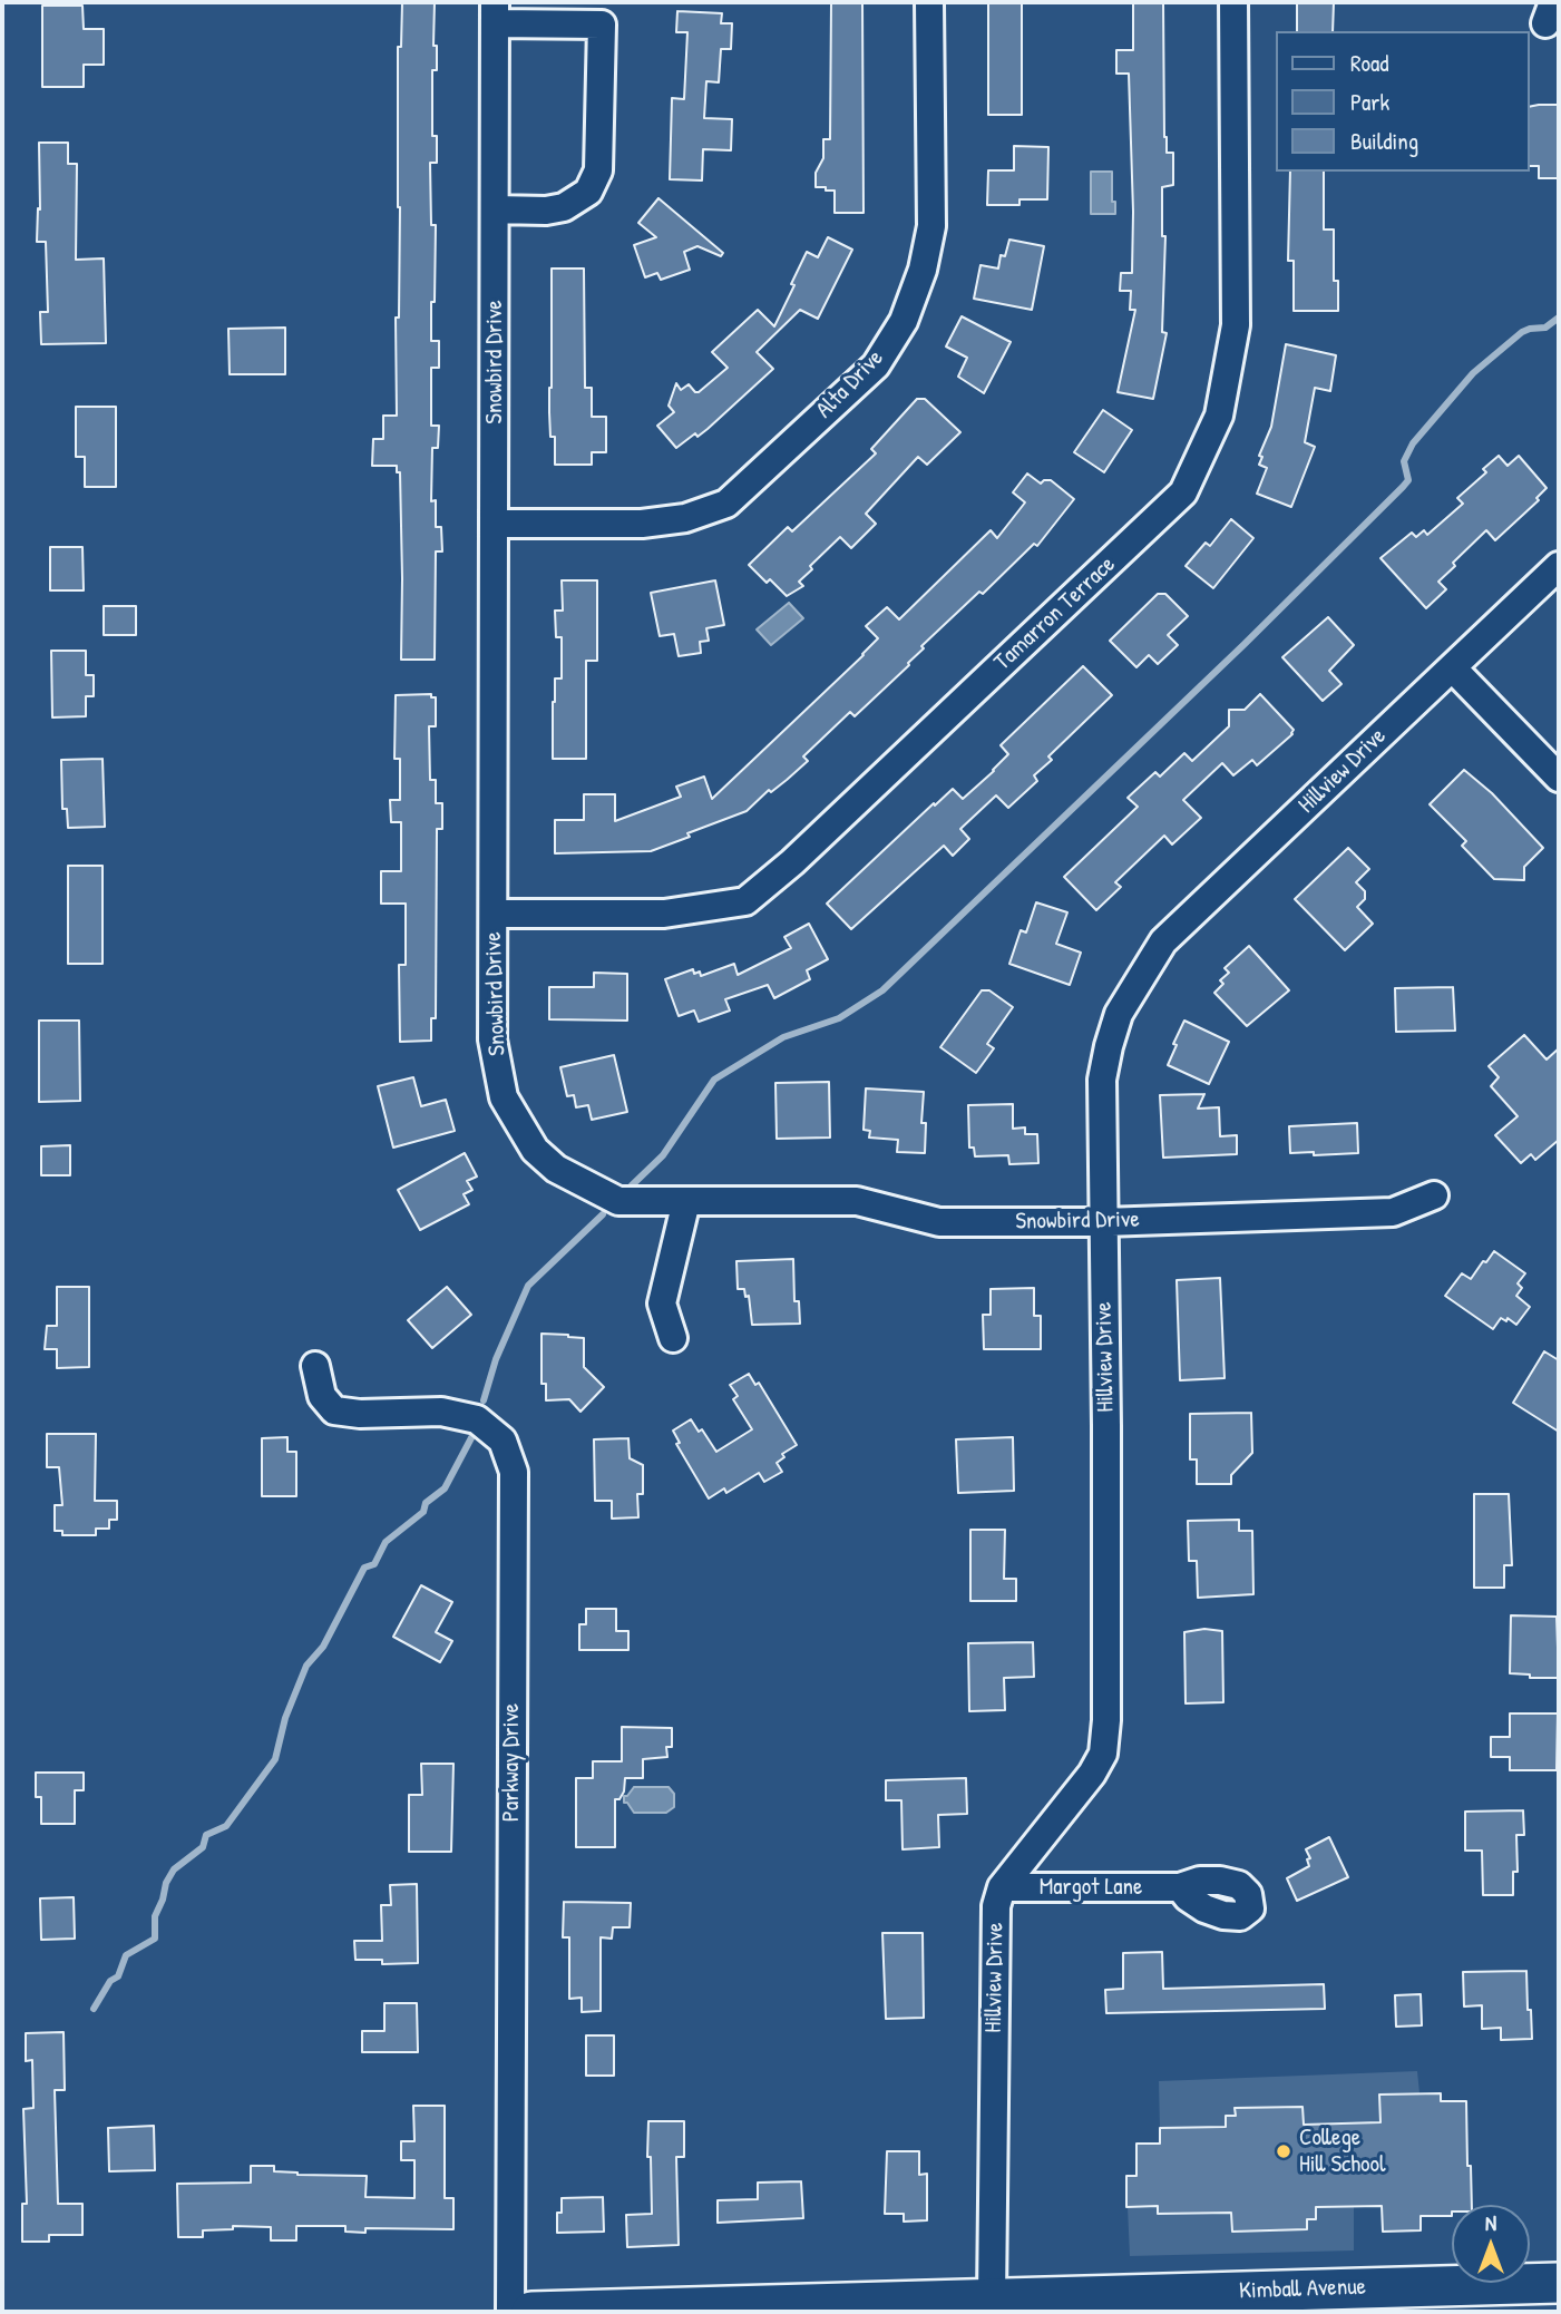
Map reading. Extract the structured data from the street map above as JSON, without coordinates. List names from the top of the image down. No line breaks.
{"streets":{"main road":["Kimball Avenue"],"street":["Snowbird Drive","Alta Drive","Tamarron Terrace","Hillview Drive","Parkway Drive","Margot Lane"]},"crossings":[["Snowbird Drive","Alta Drive"],["Snowbird Drive","Tamarron Terrace"],["Snowbird Drive","Hillview Drive"],["Hillview Drive","Margot Lane"],["Hillview Drive","Kimball Avenue"]],"places":["College Hill School"],"legend":["Road","Park","Building"],"north":"top"}
